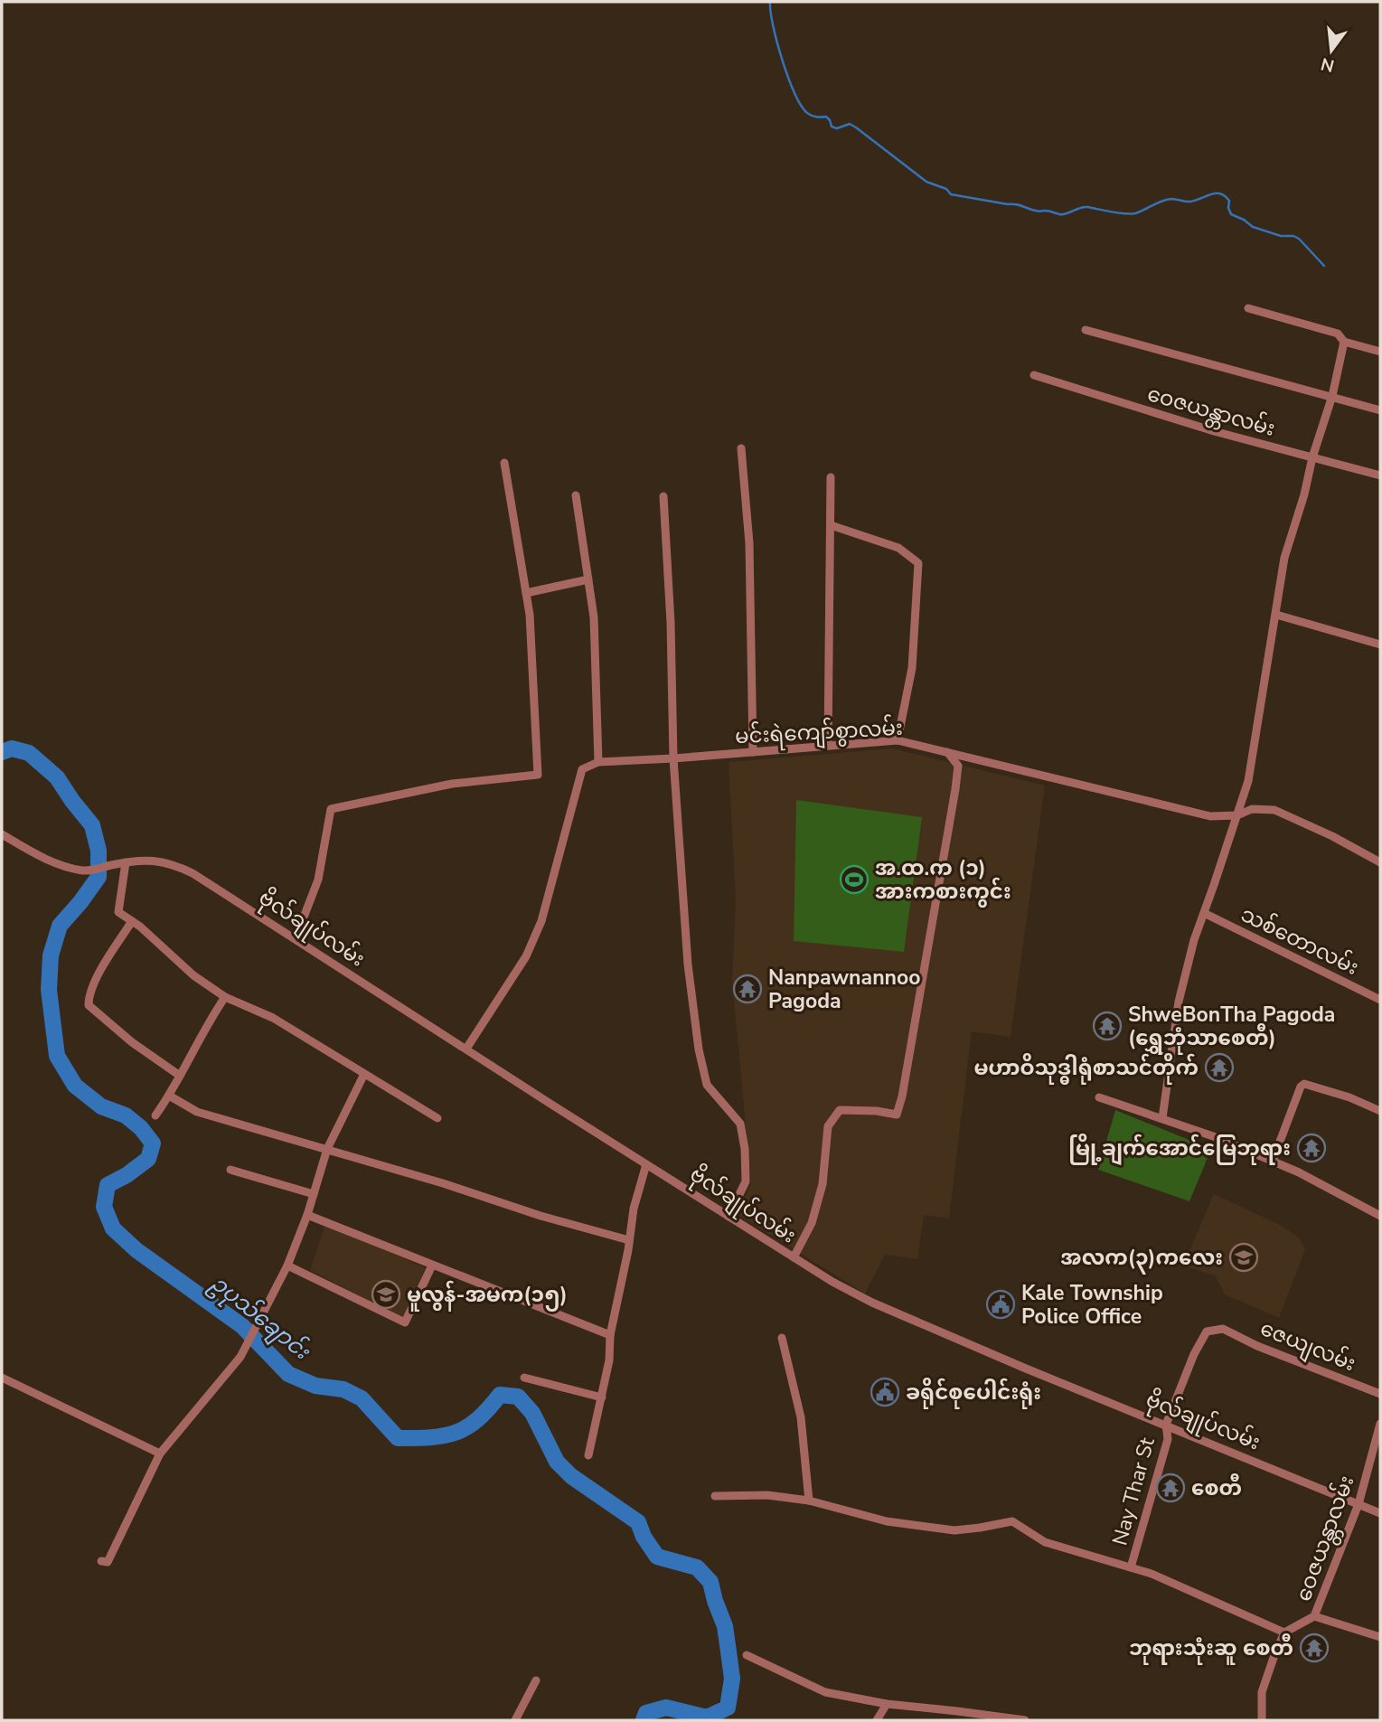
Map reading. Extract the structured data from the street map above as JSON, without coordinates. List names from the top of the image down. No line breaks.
{"streets":{"street":["ဝေဇယန္တာလမ်း","မင်းရဲကျော်စွာလမ်း","ဗိုလ်ချုပ်လမ်း","သစ်တောလမ်း","ဇေယျလမ်း","Nay Thar St"]},"crossings":[["ဝေဇယန္တာလမ်း","ဗိုလ်ချုပ်လမ်း"],["ဗိုလ်ချုပ်လမ်း","Nay Thar St"],["ဇေယျလမ်း","Nay Thar St"]],"water":["ဥပုသ်ချောင်း"],"places":{"sports":["အ.ထ.က (၁) အားကစားကွင်း"],"temple":["Nanpawnannoo Pagoda","ShweBonTha Pagoda (ရွှေဘုံသာစေတီ)","မဟာဝိသုဒ္ဓါရုံစာသင်တိုက်","မြို့ချက်အောင်မြေဘုရား","စေတီ","ဘုရားသုံးဆူ စေတီ"],"school or university":["အလက(၃)ကလေး","မူလွန်-အမက(၁၅)"],"public building":["Kale Township Police Office","ခရိုင်စုပေါင်းရုံး"]},"north":"bottom"}
